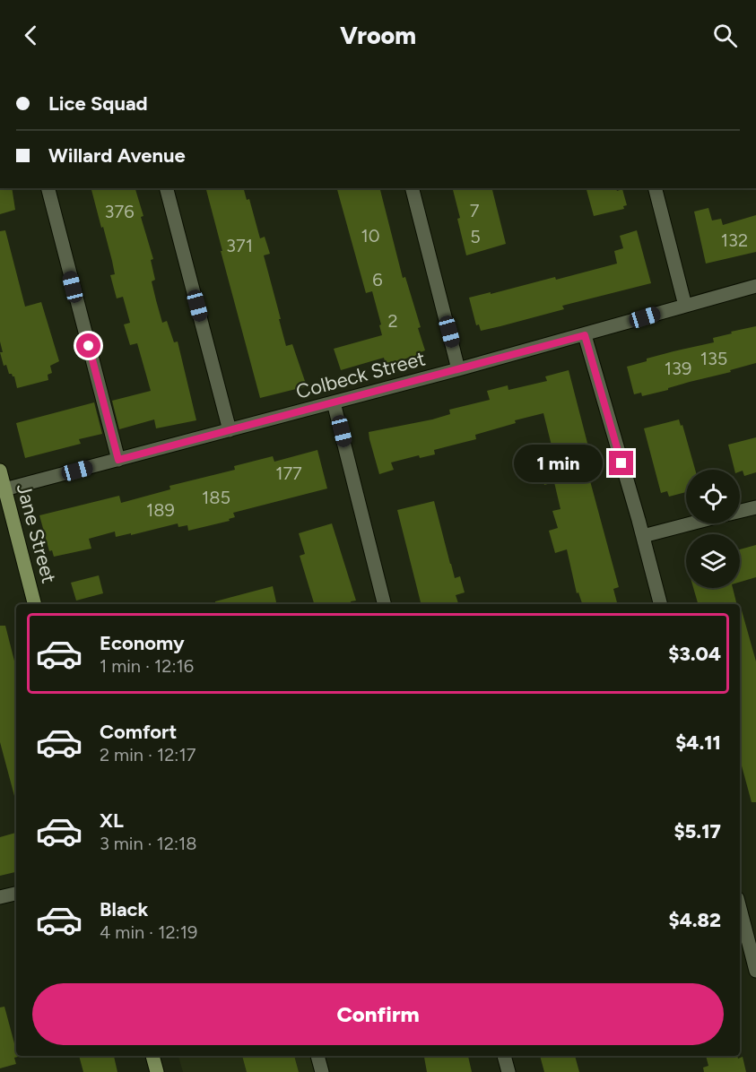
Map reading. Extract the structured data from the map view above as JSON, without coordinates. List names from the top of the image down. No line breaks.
{"streets":{"main road":["Jane Street"],"street":["Colbeck Street"]},"crossings":[["Colbeck Street","Jane Street"]],"house_numbers":["7","376","10","5","132","371","6","2","135","139","177","185","189"],"page":{"header":"Vroom","banner":["Lice Squad","Willard Avenue"],"bubble":"1 min","list":[{"name":"Economy","note":"1 min · 12:16","value":"$3.04"},{"name":"Comfort","note":"2 min · 12:17","value":"$4.11"},{"name":"XL","note":"3 min · 12:18","value":"$5.17"},{"name":"Black","note":"4 min · 12:19","value":"$4.82"}],"buttons":"Confirm"}}
